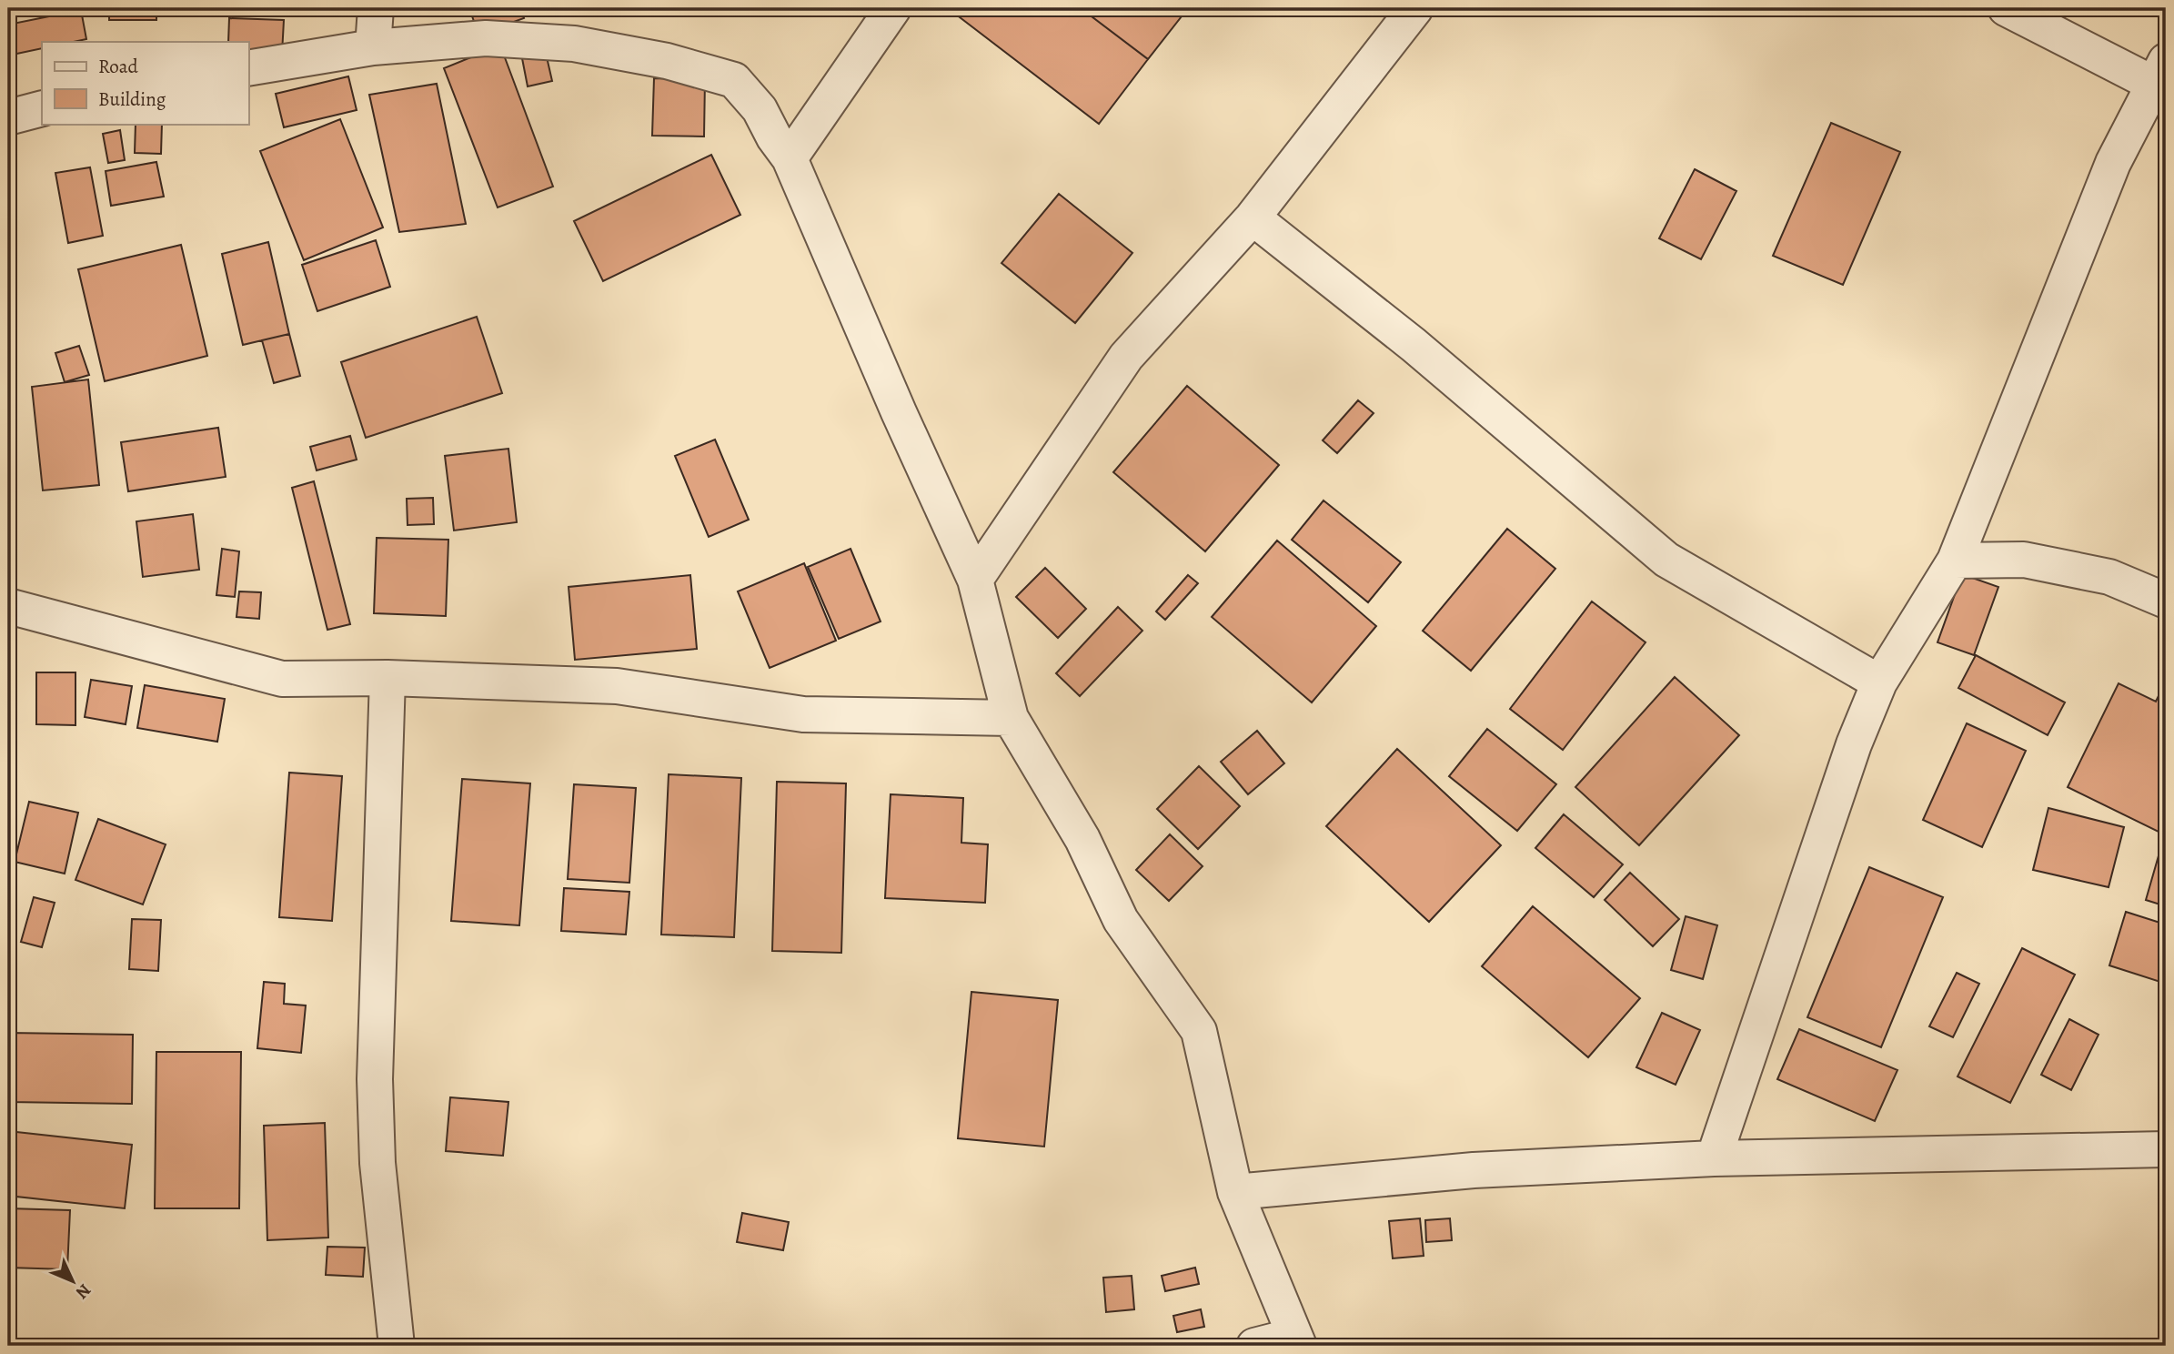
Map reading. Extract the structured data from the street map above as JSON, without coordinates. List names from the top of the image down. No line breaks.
{"legend":["Road","Building"],"north":"bottom right"}
